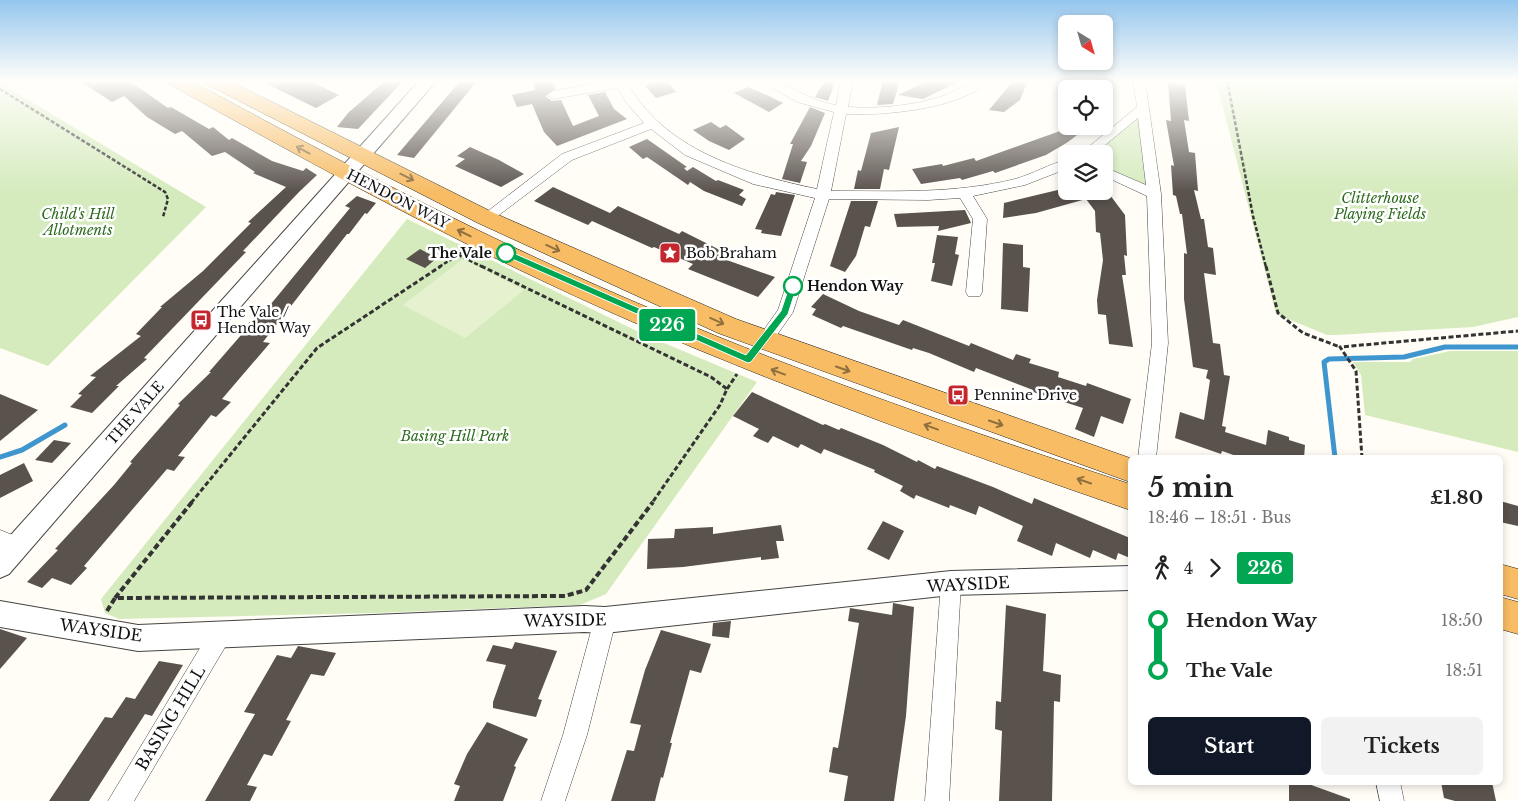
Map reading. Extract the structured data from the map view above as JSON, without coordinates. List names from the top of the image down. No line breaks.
{"streets":{"highway":["HENDON WAY"],"street":["THE VALE","WAYSIDE","BASING HILL"]},"crossings":[["HENDON WAY","THE VALE"],["WAYSIDE","BASING HILL"]],"parks":["Clitterhouse Playing Fields","Child's Hill Allotments","Basing Hill Park"],"places":{"other":["The Vale","Hendon Way"],"place":["Bob Braham"],"bus stop":["The Vale / Hendon Way","Pennine Drive"]},"lines":["bus line 226"],"north":"bottom right","page":{"on_map":"226","heading":["5 min","18:46 – 18:51 · Bus","£1.80"],"legs":["4","226"],"list":[{"name":"Hendon Way","value":"18:50"},{"name":"The Vale","value":"18:51"}],"buttons":["Start","Tickets"]}}
